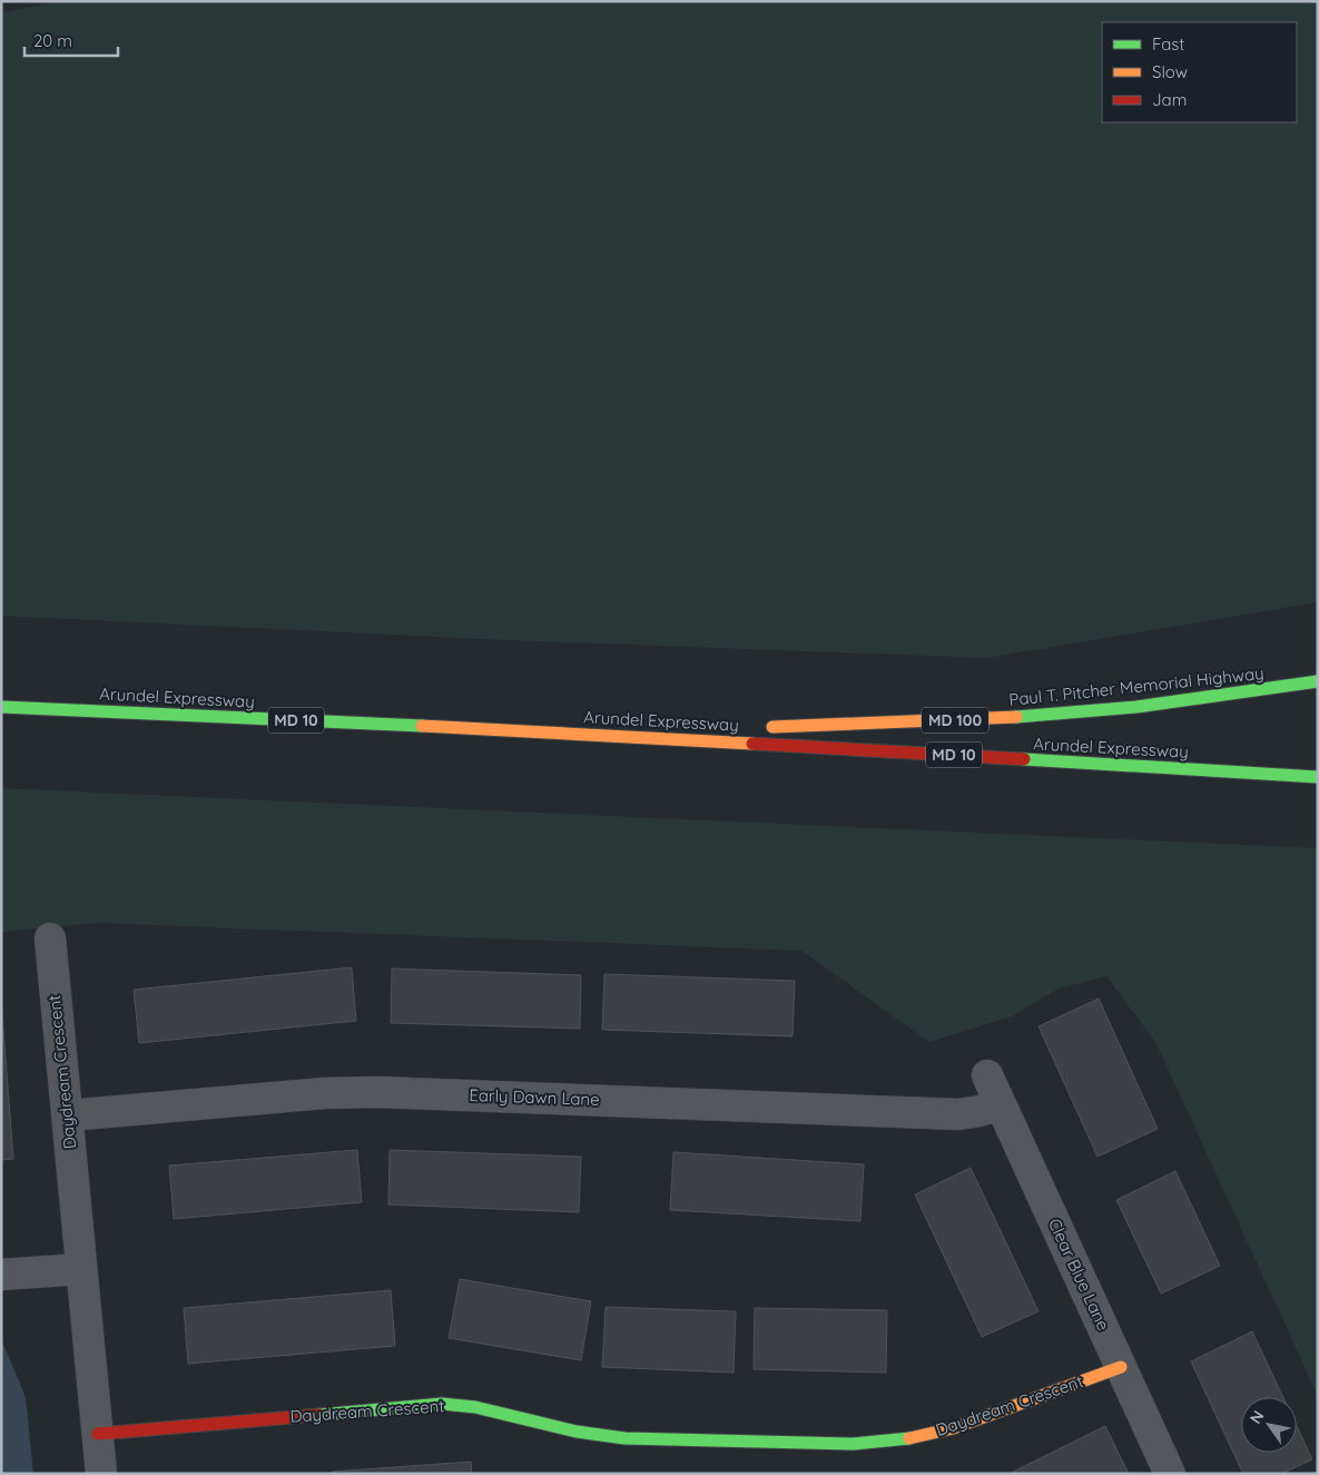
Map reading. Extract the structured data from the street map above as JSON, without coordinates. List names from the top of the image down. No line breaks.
{"streets":{"main road":["Paul T. Pitcher Memorial Highway","Arundel Expressway","MD 10","MD 100","Daydream Crescent"],"street":["Early Dawn Lane","Clear Blue Lane"]},"crossings":[["Daydream Crescent","Early Dawn Lane"],["Daydream Crescent","Clear Blue Lane"],["Early Dawn Lane","Clear Blue Lane"]],"legend":["Fast","Slow","Jam"],"scale_bar":"20 m","north":"top left"}
